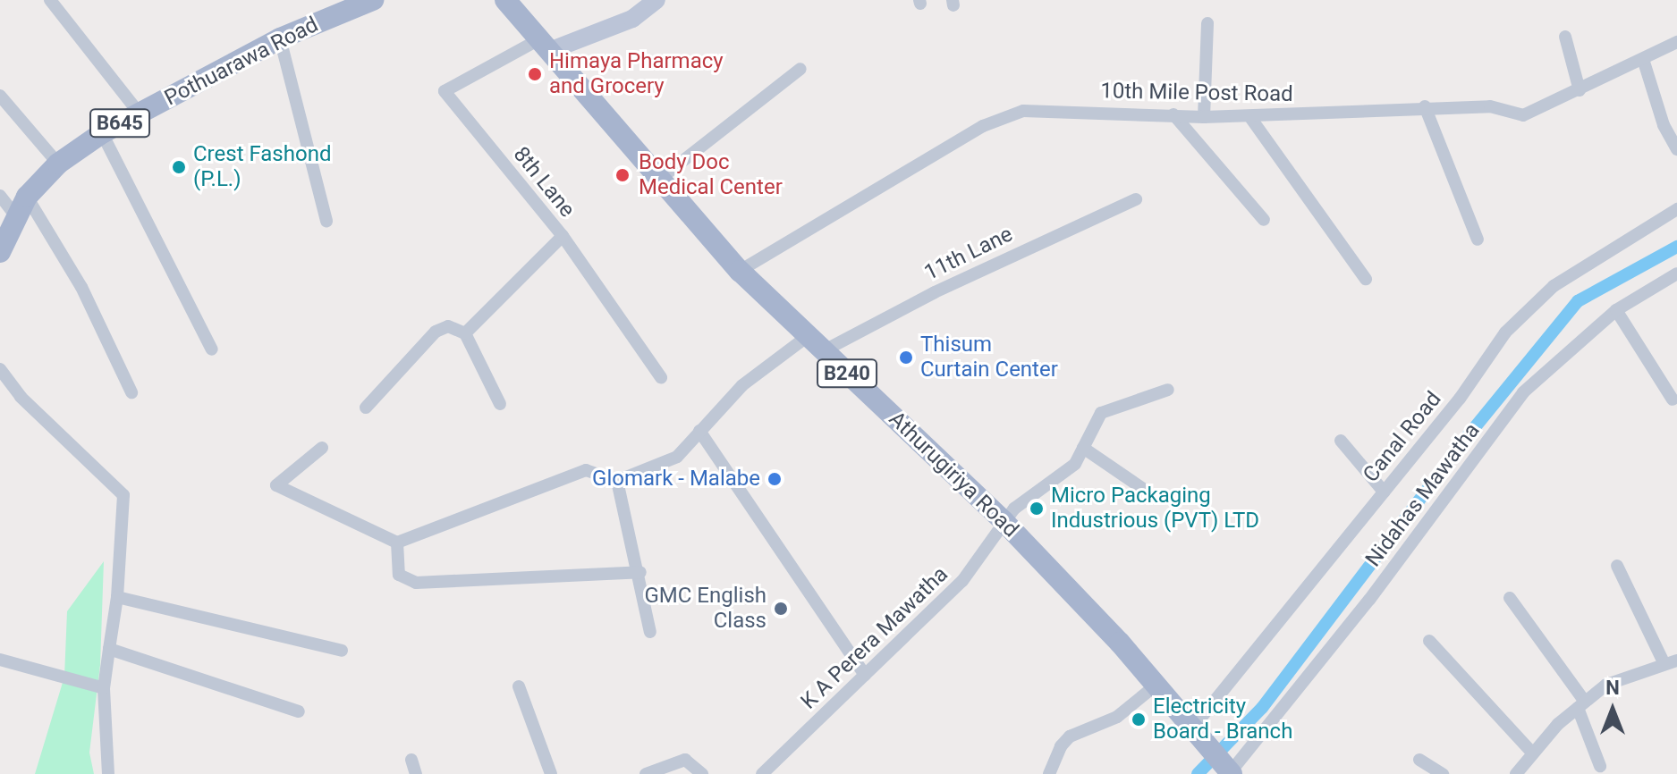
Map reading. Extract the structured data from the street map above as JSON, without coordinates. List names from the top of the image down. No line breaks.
{"streets":{"main road":["Pothuarawa Road","B645","B240","Athurugiriya Road"],"street":["10th Mile Post Road","8th Lane","11th Lane","Canal Road","Nidahas Mawatha","K A Perera Mawatha"]},"crossings":[["10th Mile Post Road","Athurugiriya Road"],["8th Lane","Athurugiriya Road"],["11th Lane","Athurugiriya Road"],["Canal Road","Athurugiriya Road"],["Athurugiriya Road","Nidahas Mawatha"],["Athurugiriya Road","K A Perera Mawatha"]],"places":["Himaya Pharmacy and Grocery","Crest Fashond (P.L.)","Body Doc Medical Center","Thisum Curtain Center","Glomark - Malabe","Micro Packaging Industrious (PVT) LTD","GMC English Class","Electricity Board - Branch"],"north":"top"}
